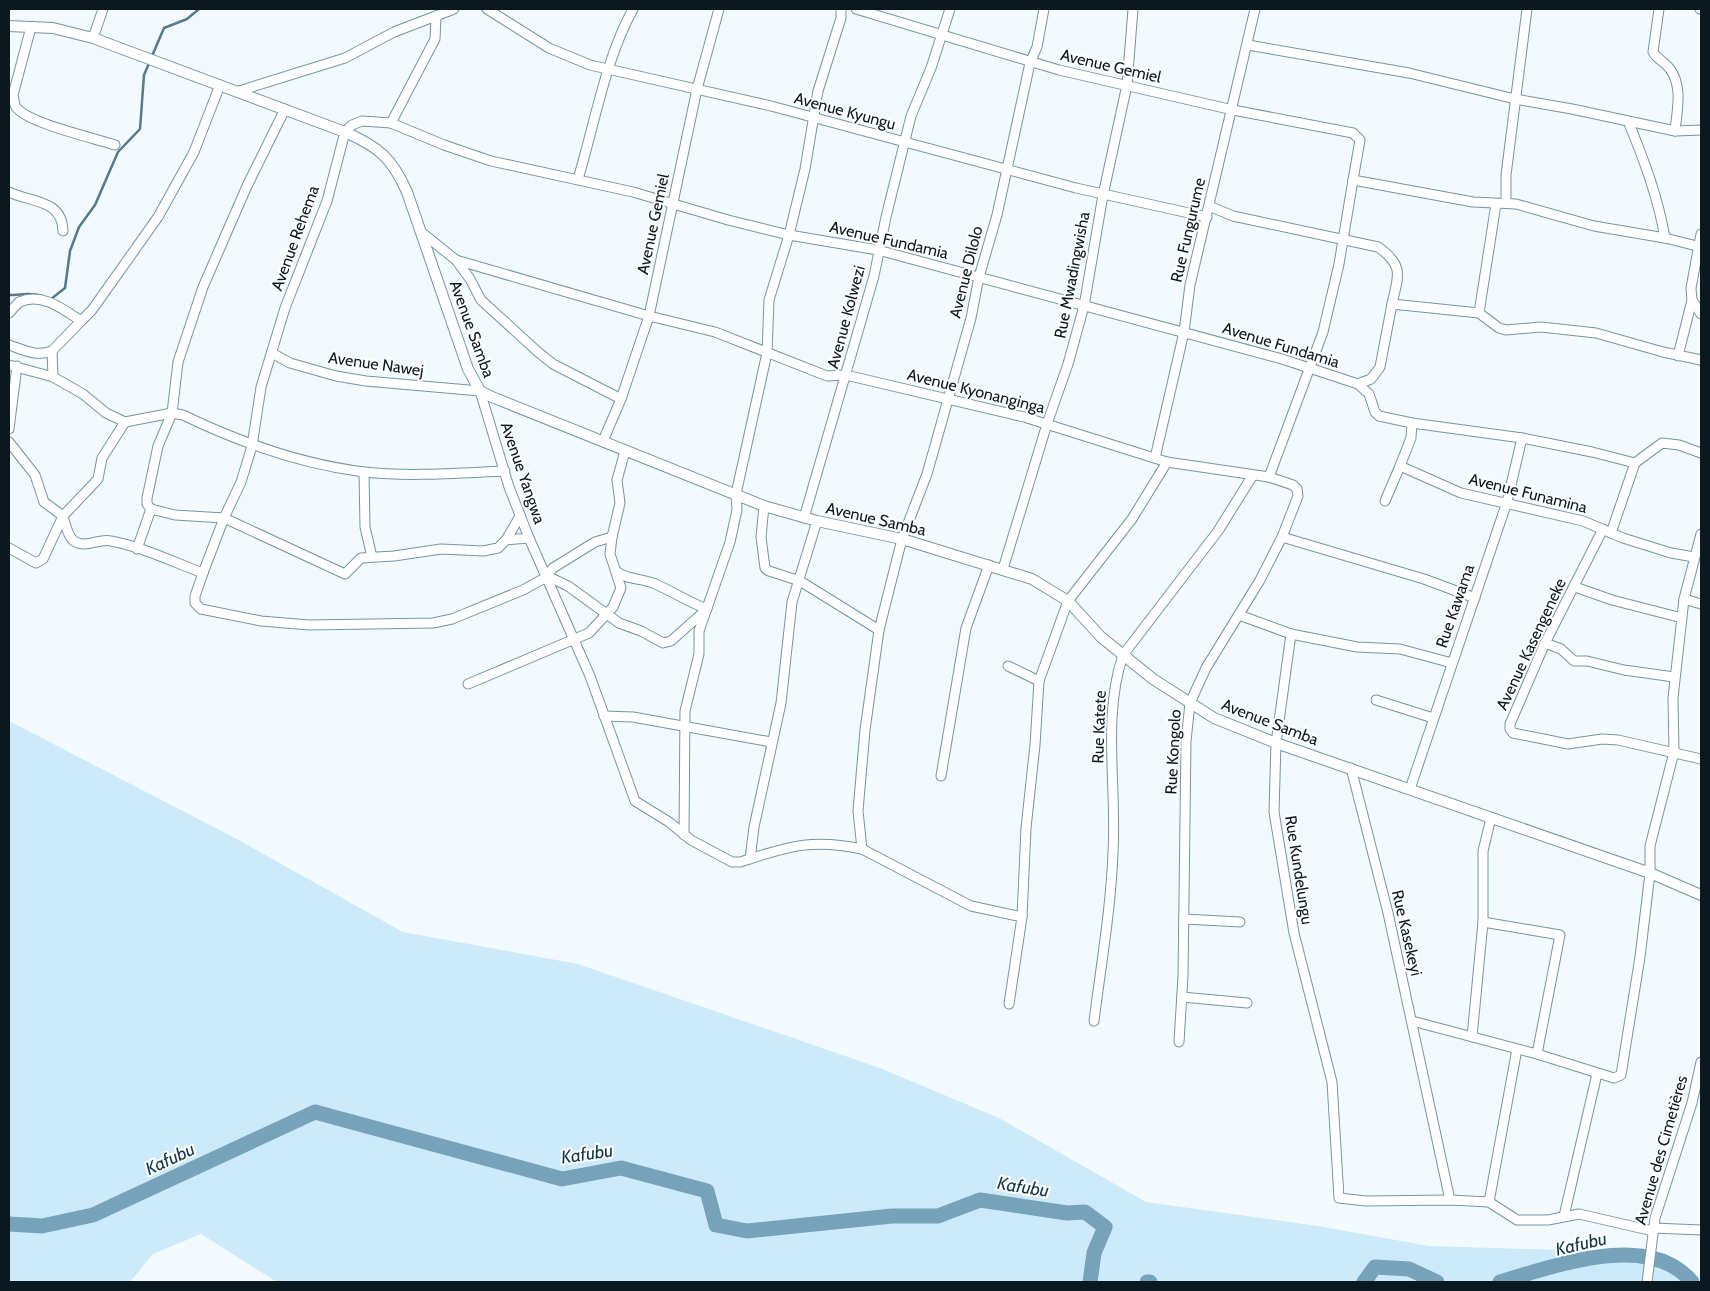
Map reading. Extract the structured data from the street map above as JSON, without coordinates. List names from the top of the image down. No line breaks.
{"streets":{"street":["Avenue Gemiel","Avenue Kyungu","Rue Fungurume","Avenue Rehema","Avenue Fundamia","Avenue Dilolo","Rue Mwadingwisha","Avenue Kolwezi","Avenue Samba","Avenue Nawej","Avenue Kyonanginga","Avenue Yangwa","Avenue Funamina","Rue Kawama","Avenue Kasengeneke","Rue Katete","Rue Kongolo","Rue Kundelungu","Rue Kasekeyi","Avenue des Cimetières"]},"crossings":[["Avenue Gemiel","Avenue Kyungu"],["Avenue Gemiel","Rue Fungurume"],["Avenue Gemiel","Avenue Fundamia"],["Avenue Gemiel","Avenue Dilolo"],["Avenue Gemiel","Rue Mwadingwisha"],["Avenue Gemiel","Avenue Kolwezi"],["Avenue Gemiel","Avenue Samba"],["Avenue Gemiel","Avenue Kyonanginga"],["Avenue Kyungu","Rue Fungurume"],["Avenue Kyungu","Avenue Dilolo"],["Avenue Kyungu","Rue Mwadingwisha"],["Avenue Kyungu","Avenue Kolwezi"],["Rue Fungurume","Avenue Fundamia"],["Rue Fungurume","Avenue Kyonanginga"],["Avenue Rehema","Avenue Fundamia"],["Avenue Rehema","Avenue Samba"],["Avenue Rehema","Avenue Nawej"],["Avenue Rehema","Avenue Yangwa"],["Avenue Fundamia","Avenue Dilolo"],["Avenue Fundamia","Rue Mwadingwisha"],["Avenue Fundamia","Avenue Kolwezi"],["Avenue Fundamia","Avenue Samba"],["Avenue Dilolo","Avenue Samba"],["Avenue Dilolo","Avenue Kyonanginga"],["Rue Mwadingwisha","Avenue Samba"],["Rue Mwadingwisha","Avenue Kyonanginga"],["Avenue Kolwezi","Avenue Samba"],["Avenue Kolwezi","Avenue Kyonanginga"],["Avenue Samba","Avenue Nawej"],["Avenue Samba","Avenue Yangwa"],["Avenue Samba","Rue Kawama"],["Avenue Samba","Rue Katete"],["Avenue Samba","Rue Kongolo"],["Avenue Samba","Rue Kundelungu"],["Avenue Samba","Rue Kasekeyi"],["Avenue Nawej","Avenue Yangwa"],["Avenue Kyonanginga","Rue Katete"],["Avenue Kyonanginga","Rue Kongolo"],["Avenue Funamina","Rue Kawama"],["Avenue Funamina","Avenue Kasengeneke"],["Rue Kundelungu","Rue Kasekeyi"]],"water":["Kafubu"]}
